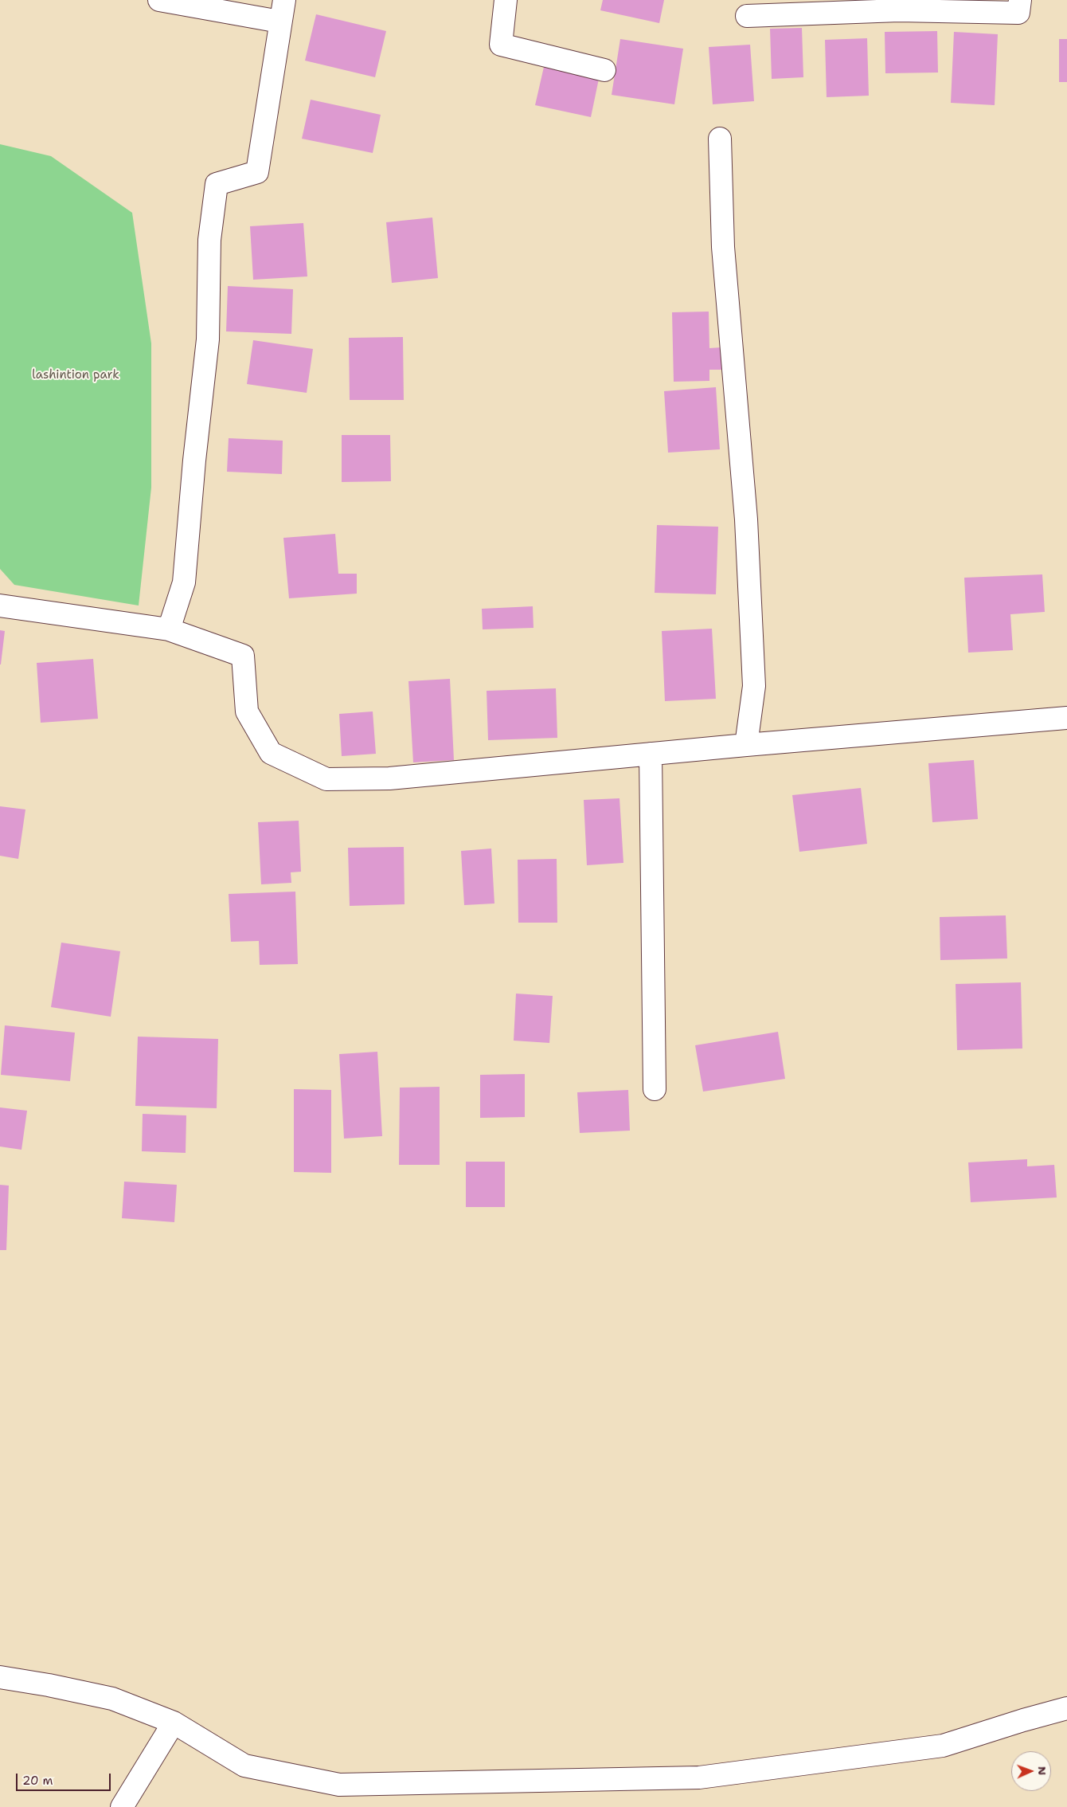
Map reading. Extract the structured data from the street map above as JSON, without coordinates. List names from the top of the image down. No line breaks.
{"parks":["lashintion park"],"scale_bar":"20 m","north":"right"}
